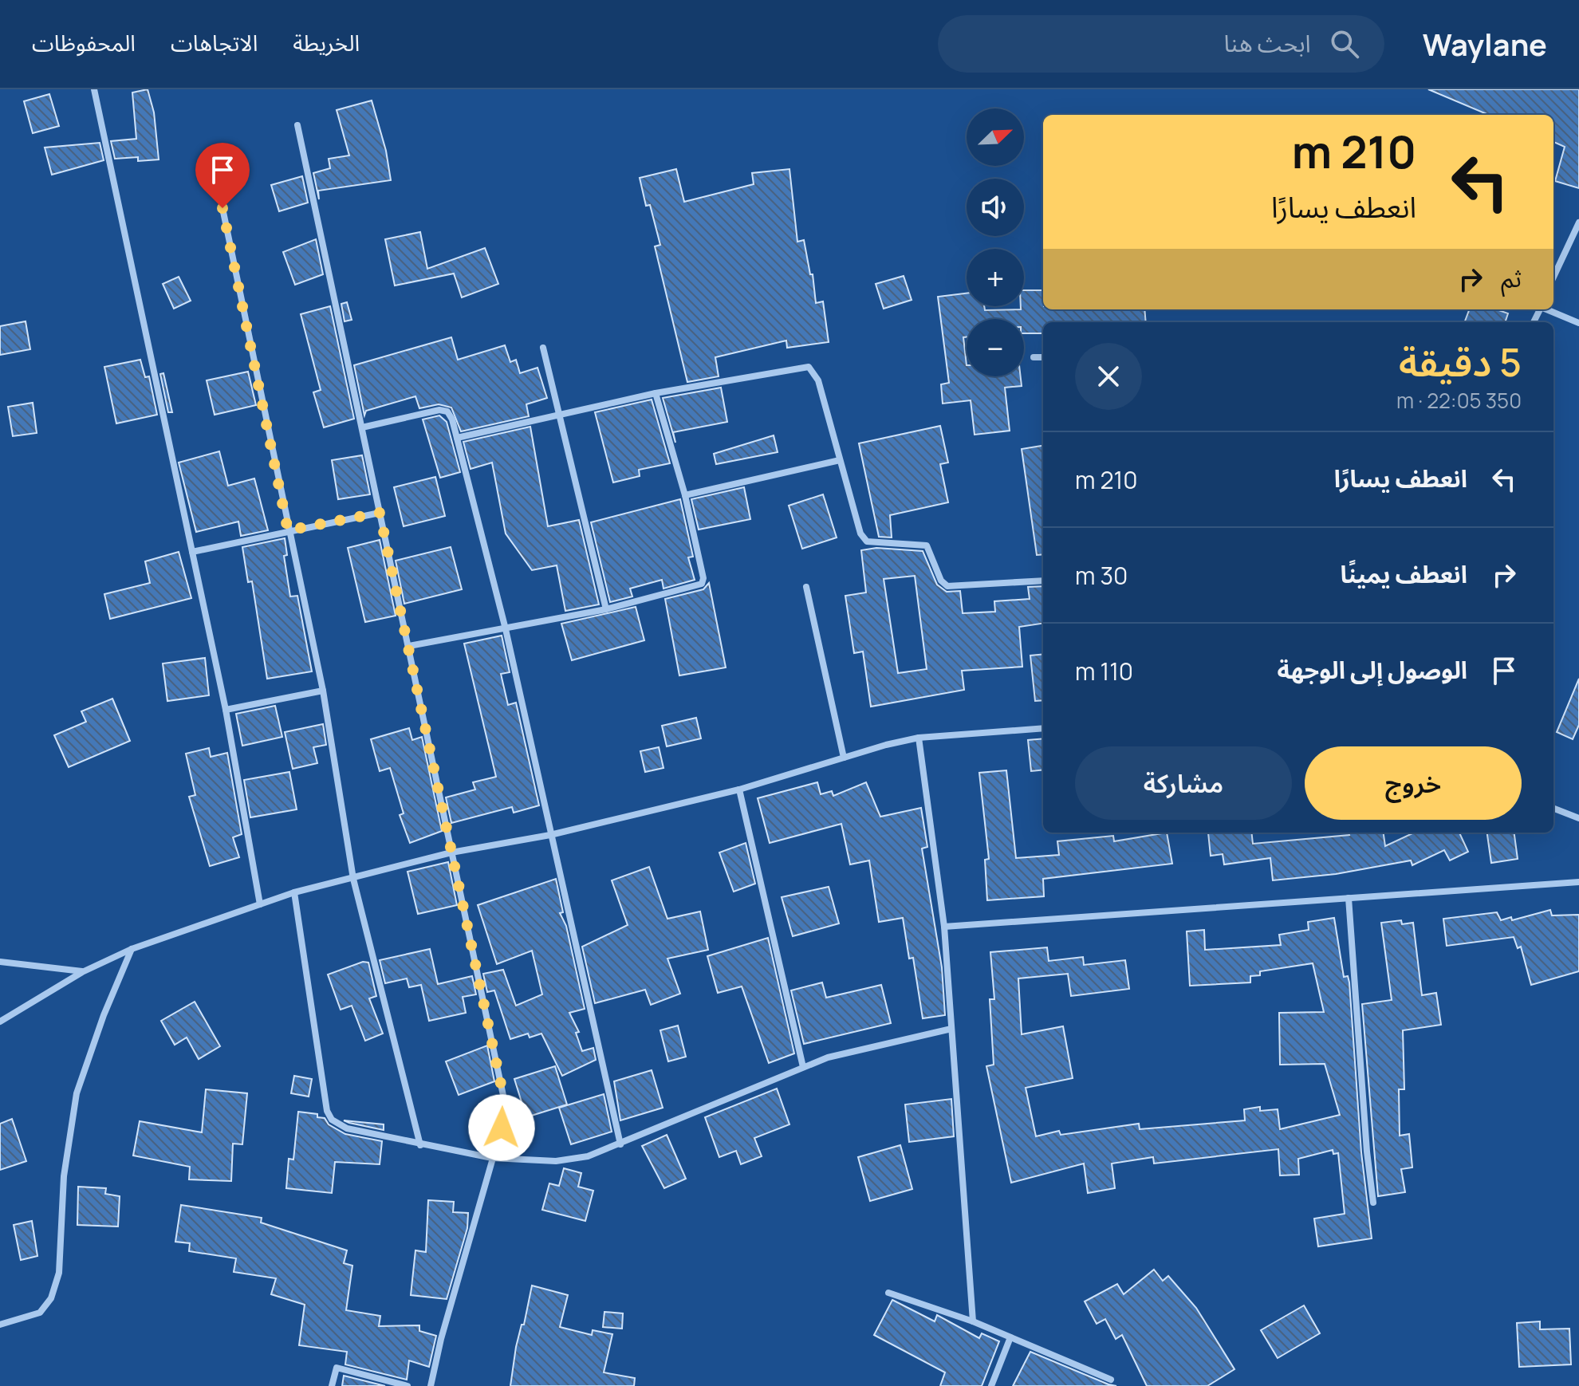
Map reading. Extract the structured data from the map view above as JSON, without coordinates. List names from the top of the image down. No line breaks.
{"north":"top right","page":{"header":"Waylane","search":"ابحث هنا","nav":["الخريطة","الاتجاهات","المحفوظات"],"map_buttons":["+","−"],"turn":["210 m","انعطف يسارًا"],"then":"ثم","heading":["5 دقيقة","350 m · 22:05"],"list":[{"name":"انعطف يسارًا","value":"210 m"},{"name":"انعطف يمينًا","value":"30 m"},{"name":"الوصول إلى الوجهة","value":"110 m"}],"buttons":["خروج","مشاركة"]}}
